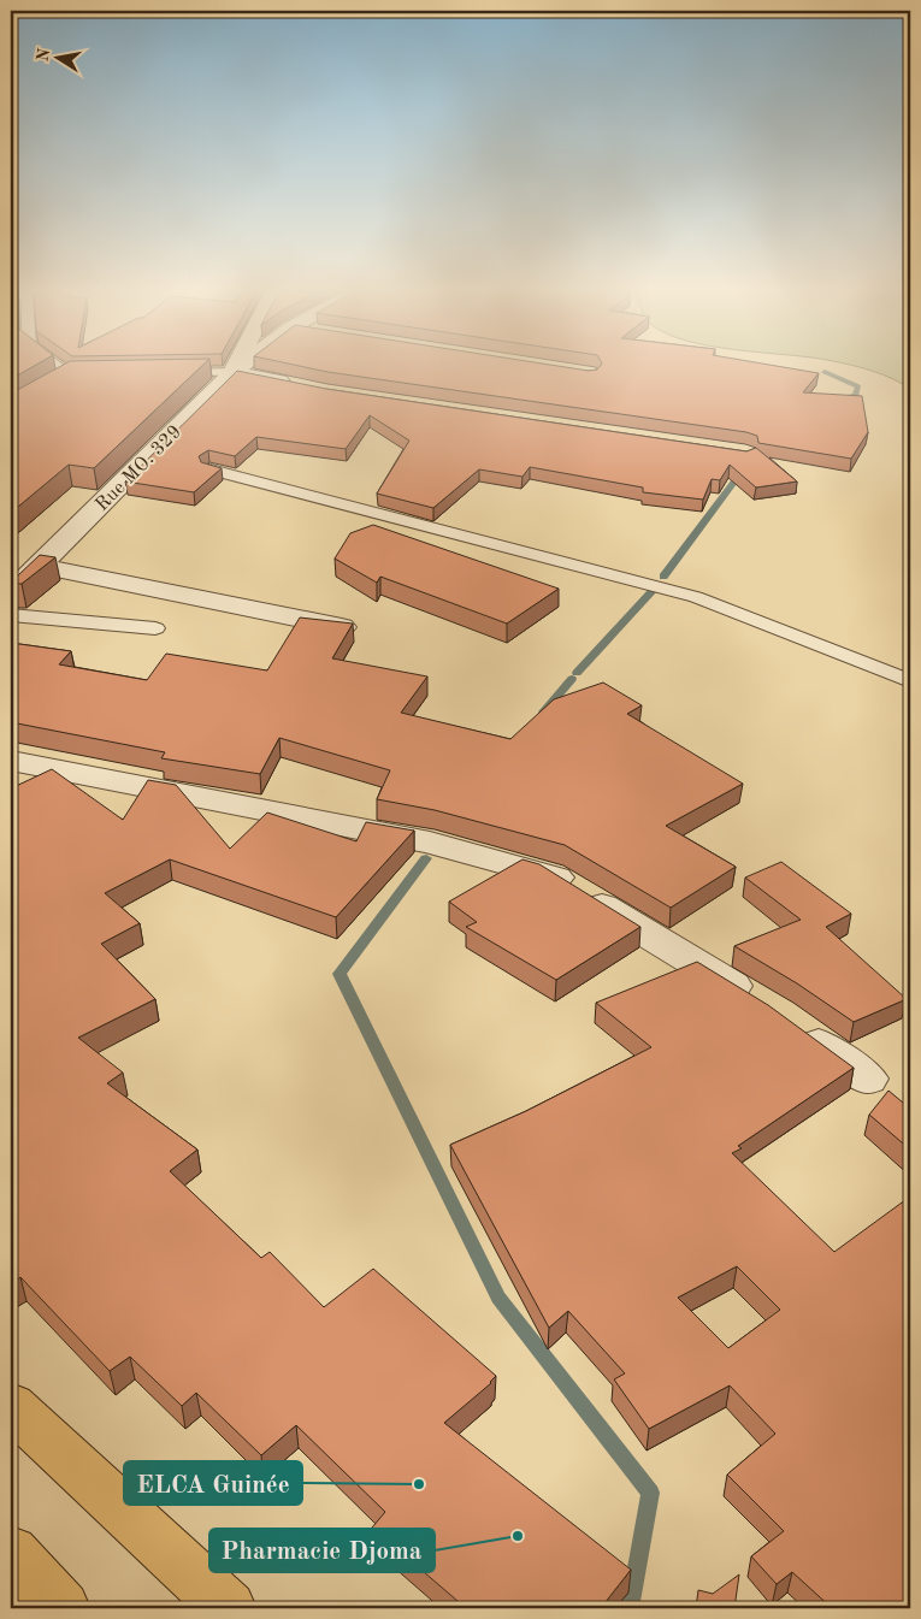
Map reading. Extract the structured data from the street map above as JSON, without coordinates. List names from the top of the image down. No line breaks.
{"streets":{"street":["Rue MO. 329"]},"places":["ELCA Guinée","Pharmacie Djoma"],"north":"left"}
